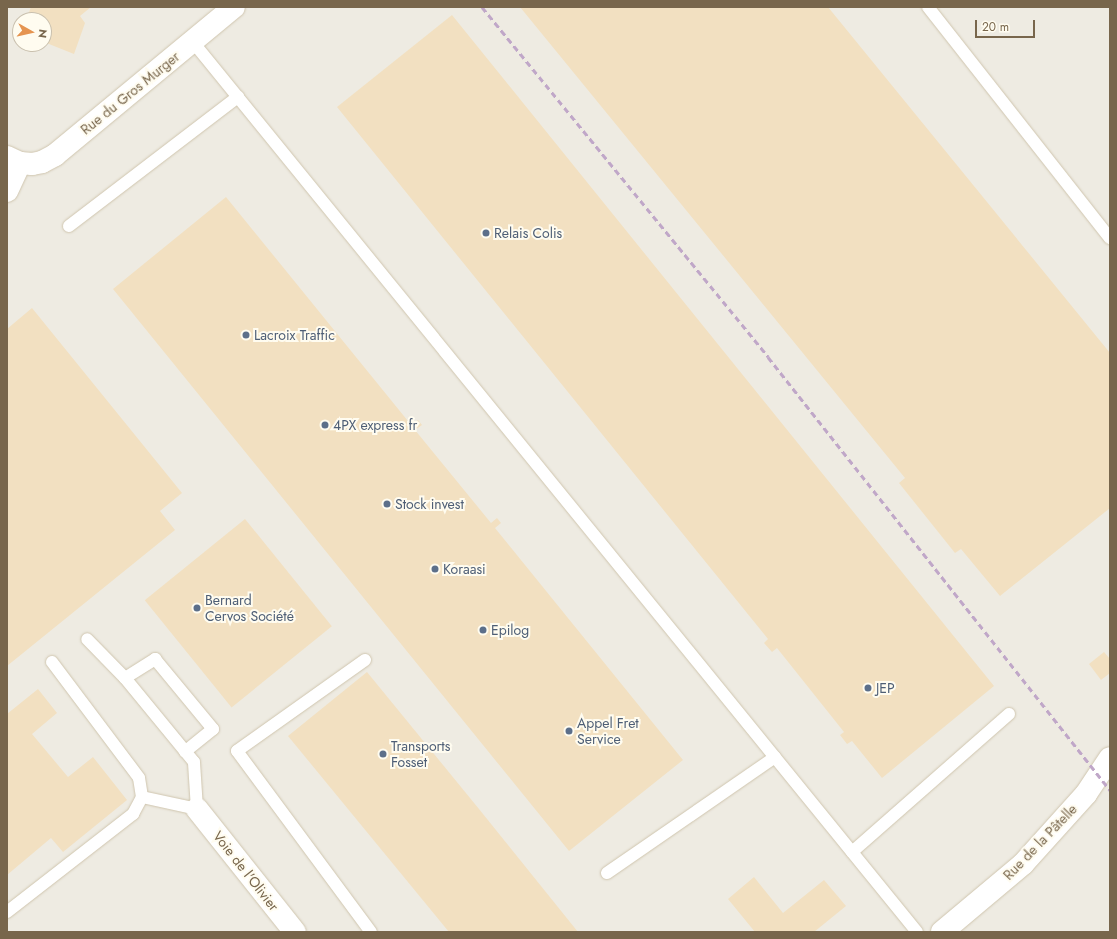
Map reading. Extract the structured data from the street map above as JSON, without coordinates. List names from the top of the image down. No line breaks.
{"streets":{"street":["Rue du Gros Murger","Rue de la Pâtelle","Voie de l'Olivier"]},"places":["Relais Colis","Lacroix Traffic","4PX express fr","Stock invest","Koraasi","Bernard Cervos Société","Epilog","JEP","Appel Fret Service","Transports Fosset"],"scale_bar":"20 m","north":"right"}
